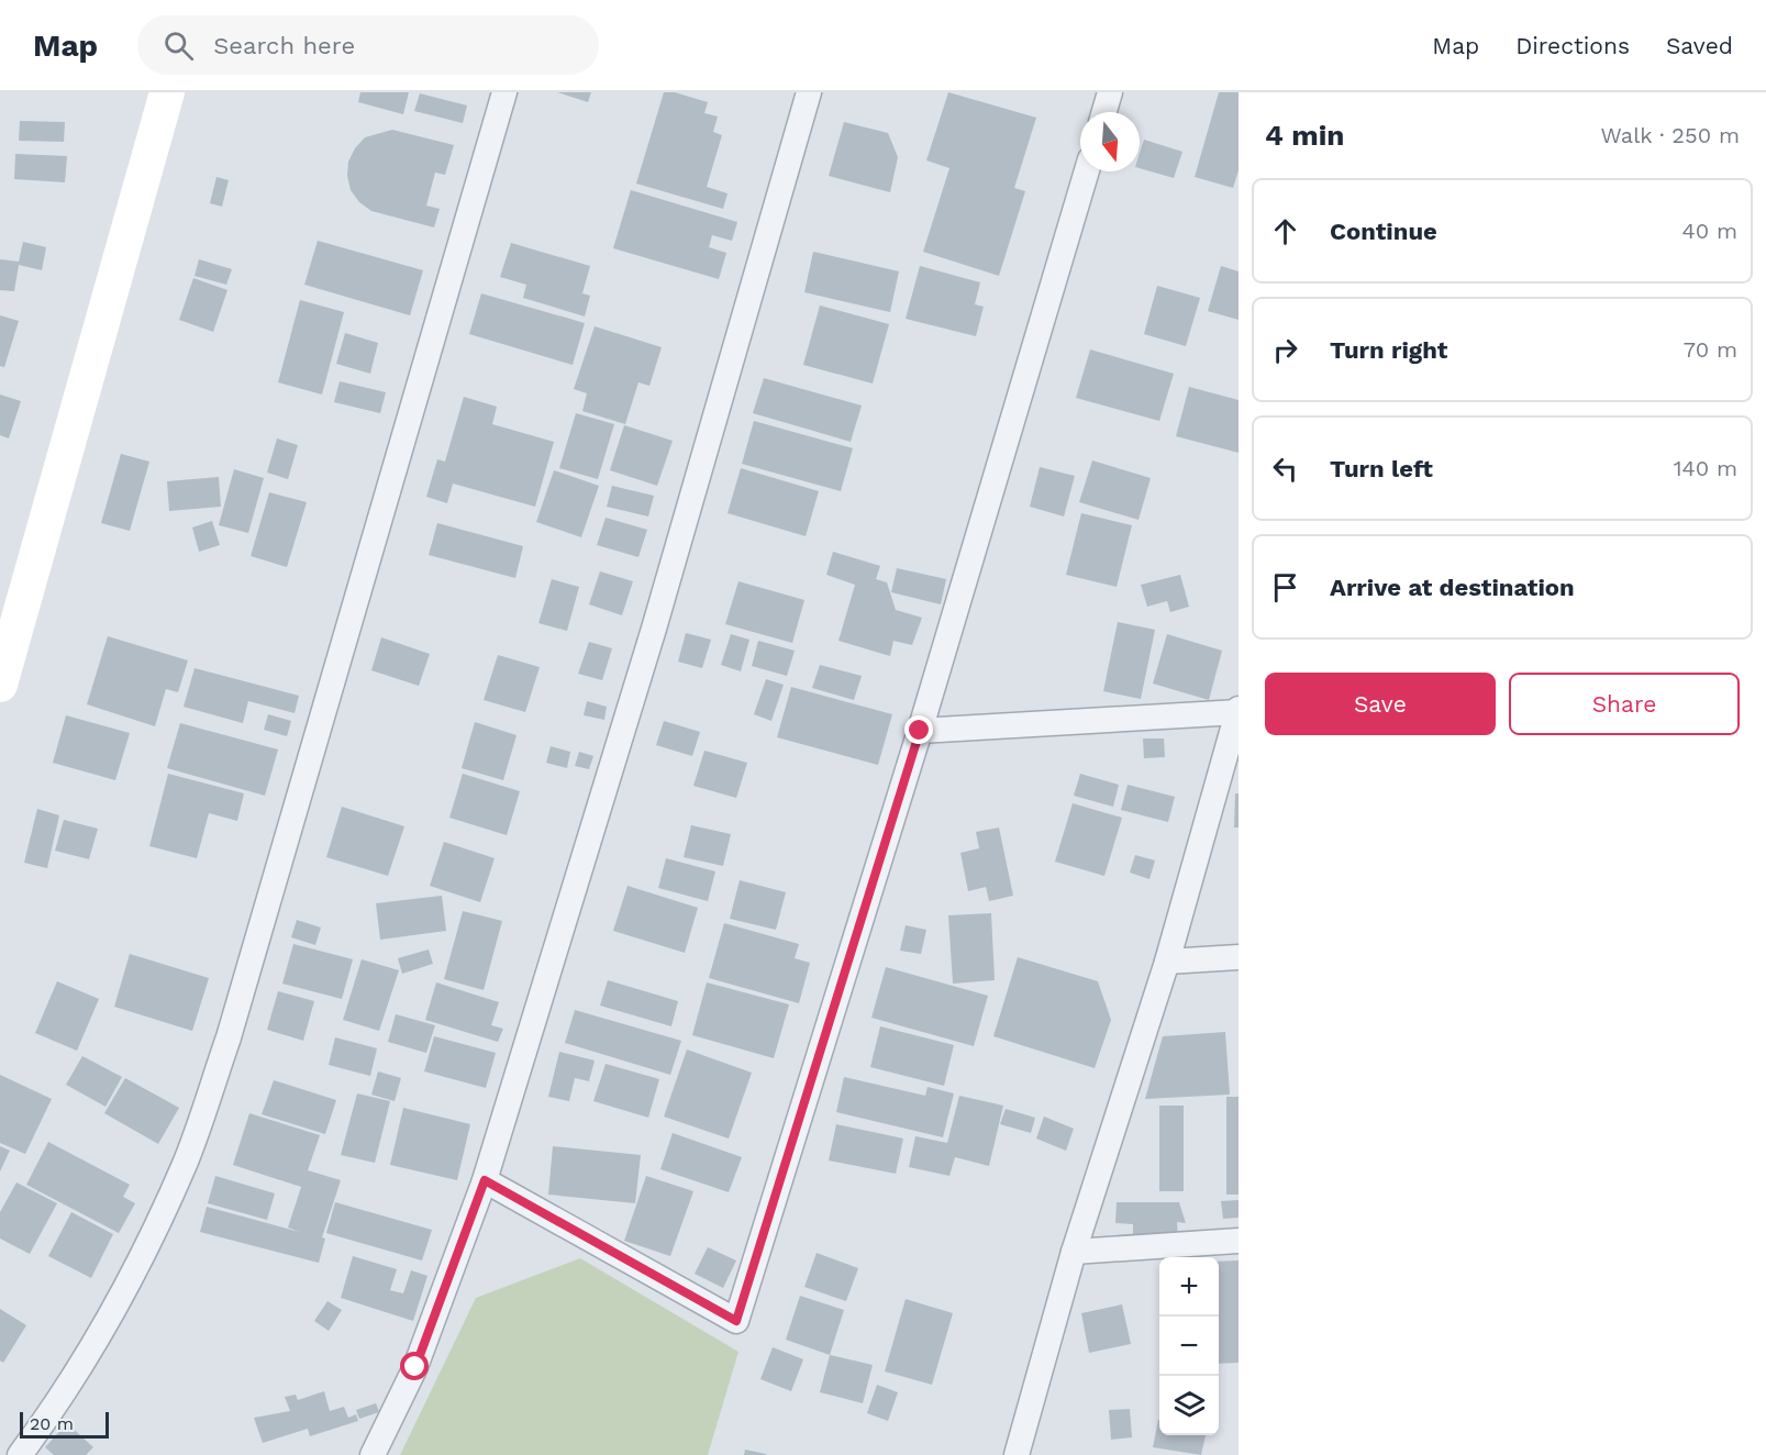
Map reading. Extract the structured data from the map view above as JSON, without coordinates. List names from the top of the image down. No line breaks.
{"scale_bar":"20 m","north":"bottom","page":{"header":"Map","search":"Search here","nav":["Map","Directions","Saved"],"heading":["4 min","Walk · 250 m"],"list":[["Continue","40 m"],["Turn right","70 m"],["Turn left","140 m"],"Arrive at destination"],"buttons":["Save","Share"],"map_buttons":["+","−"],"scale":"20 m"}}
